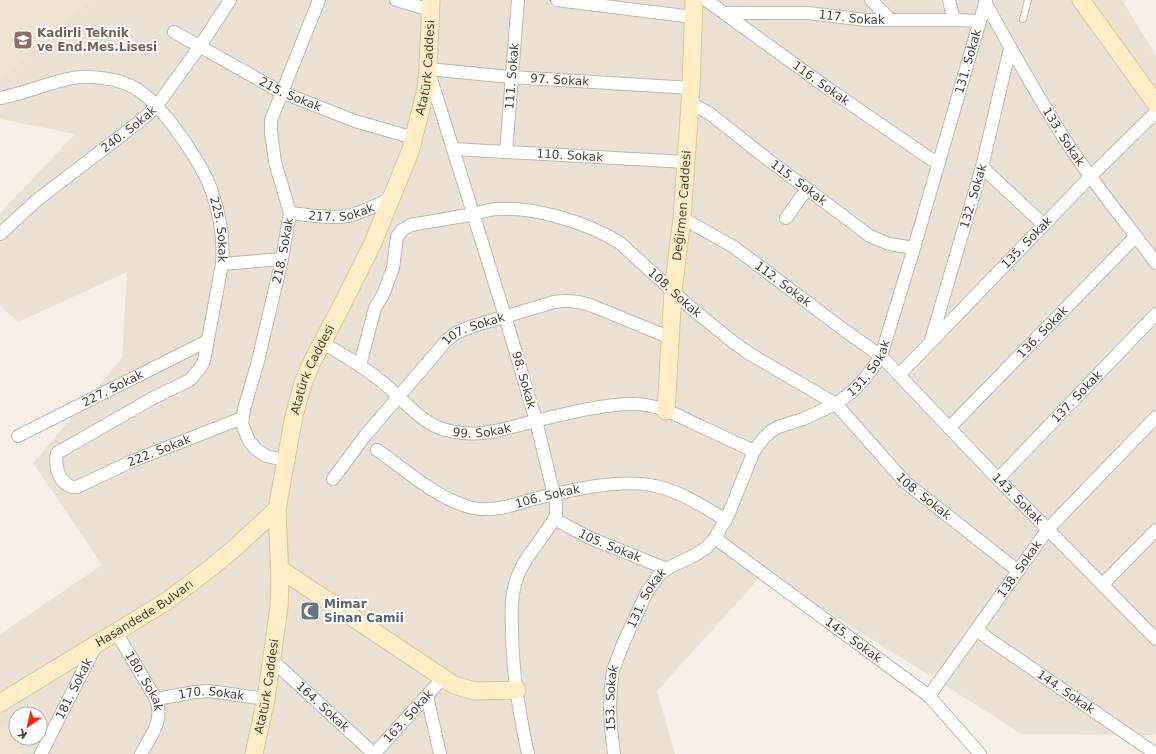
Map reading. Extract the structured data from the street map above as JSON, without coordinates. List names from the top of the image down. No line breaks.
{"streets":{"street":["117. Sokak","131. Sokak","Atatürk Caddesi","111. Sokak","97. Sokak","116. Sokak","215. Sokak","240. Sokak","133. Sokak","110. Sokak","115. Sokak","132. Sokak","Değirmen Caddesi","217. Sokak","225. Sokak","135. Sokak","218. Sokak","112. Sokak","108. Sokak","107. Sokak","136. Sokak","98. Sokak","227. Sokak","137. Sokak","99. Sokak","222. Sokak","106. Sokak","143. Sokak","105. Sokak","138. Sokak","Hasandede Bulvarı","145. Sokak","180. Sokak","181. Sokak","144. Sokak","170. Sokak","153. Sokak","164. Sokak","163. Sokak"]},"crossings":[["117. Sokak","131. Sokak"],["117. Sokak","116. Sokak"],["131. Sokak","116. Sokak"],["131. Sokak","133. Sokak"],["131. Sokak","115. Sokak"],["131. Sokak","112. Sokak"],["131. Sokak","108. Sokak"],["131. Sokak","99. Sokak"],["131. Sokak","106. Sokak"],["131. Sokak","143. Sokak"],["131. Sokak","105. Sokak"],["131. Sokak","145. Sokak"],["131. Sokak","153. Sokak"],["Atatürk Caddesi","97. Sokak"],["Atatürk Caddesi","215. Sokak"],["Atatürk Caddesi","217. Sokak"],["Atatürk Caddesi","218. Sokak"],["Atatürk Caddesi","98. Sokak"],["Atatürk Caddesi","99. Sokak"],["Atatürk Caddesi","Hasandede Bulvarı"],["Atatürk Caddesi","170. Sokak"],["Atatürk Caddesi","164. Sokak"],["111. Sokak","97. Sokak"],["111. Sokak","110. Sokak"],["97. Sokak","115. Sokak"],["97. Sokak","Değirmen Caddesi"],["97. Sokak","98. Sokak"],["215. Sokak","240. Sokak"],["215. Sokak","218. Sokak"],["240. Sokak","225. Sokak"],["133. Sokak","132. Sokak"],["133. Sokak","135. Sokak"],["133. Sokak","136. Sokak"],["110. Sokak","Değirmen Caddesi"],["110. Sokak","98. Sokak"],["115. Sokak","Değirmen Caddesi"],["132. Sokak","135. Sokak"],["Değirmen Caddesi","112. Sokak"],["Değirmen Caddesi","108. Sokak"],["Değirmen Caddesi","107. Sokak"],["Değirmen Caddesi","99. Sokak"],["217. Sokak","218. Sokak"],["225. Sokak","227. Sokak"],["225. Sokak","222. Sokak"],["135. Sokak","143. Sokak"],["218. Sokak","222. Sokak"],["112. Sokak","143. Sokak"],["108. Sokak","98. Sokak"],["108. Sokak","99. Sokak"],["108. Sokak","138. Sokak"],["107. Sokak","98. Sokak"],["107. Sokak","99. Sokak"],["136. Sokak","143. Sokak"],["98. Sokak","99. Sokak"],["98. Sokak","106. Sokak"],["98. Sokak","105. Sokak"],["137. Sokak","143. Sokak"],["143. Sokak","138. Sokak"],["138. Sokak","145. Sokak"],["138. Sokak","144. Sokak"],["Hasandede Bulvarı","180. Sokak"],["Hasandede Bulvarı","181. Sokak"],["180. Sokak","170. Sokak"],["164. Sokak","163. Sokak"]],"places":{"school or university":["Kadirli Teknik ve End.Mes.Lisesi"],"mosque":["Mimar Sinan Camii"]},"north":"bottom left"}
